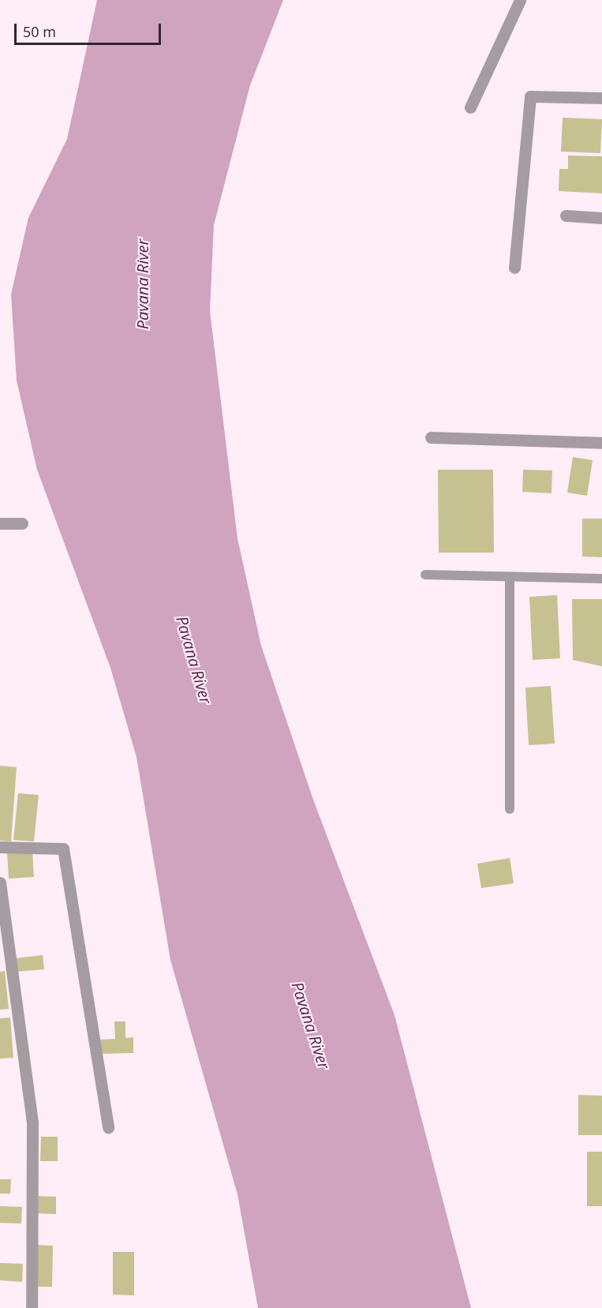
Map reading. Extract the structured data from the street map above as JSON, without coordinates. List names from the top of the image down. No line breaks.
{"water":["Pavana River"],"scale_bar":"50 m"}
